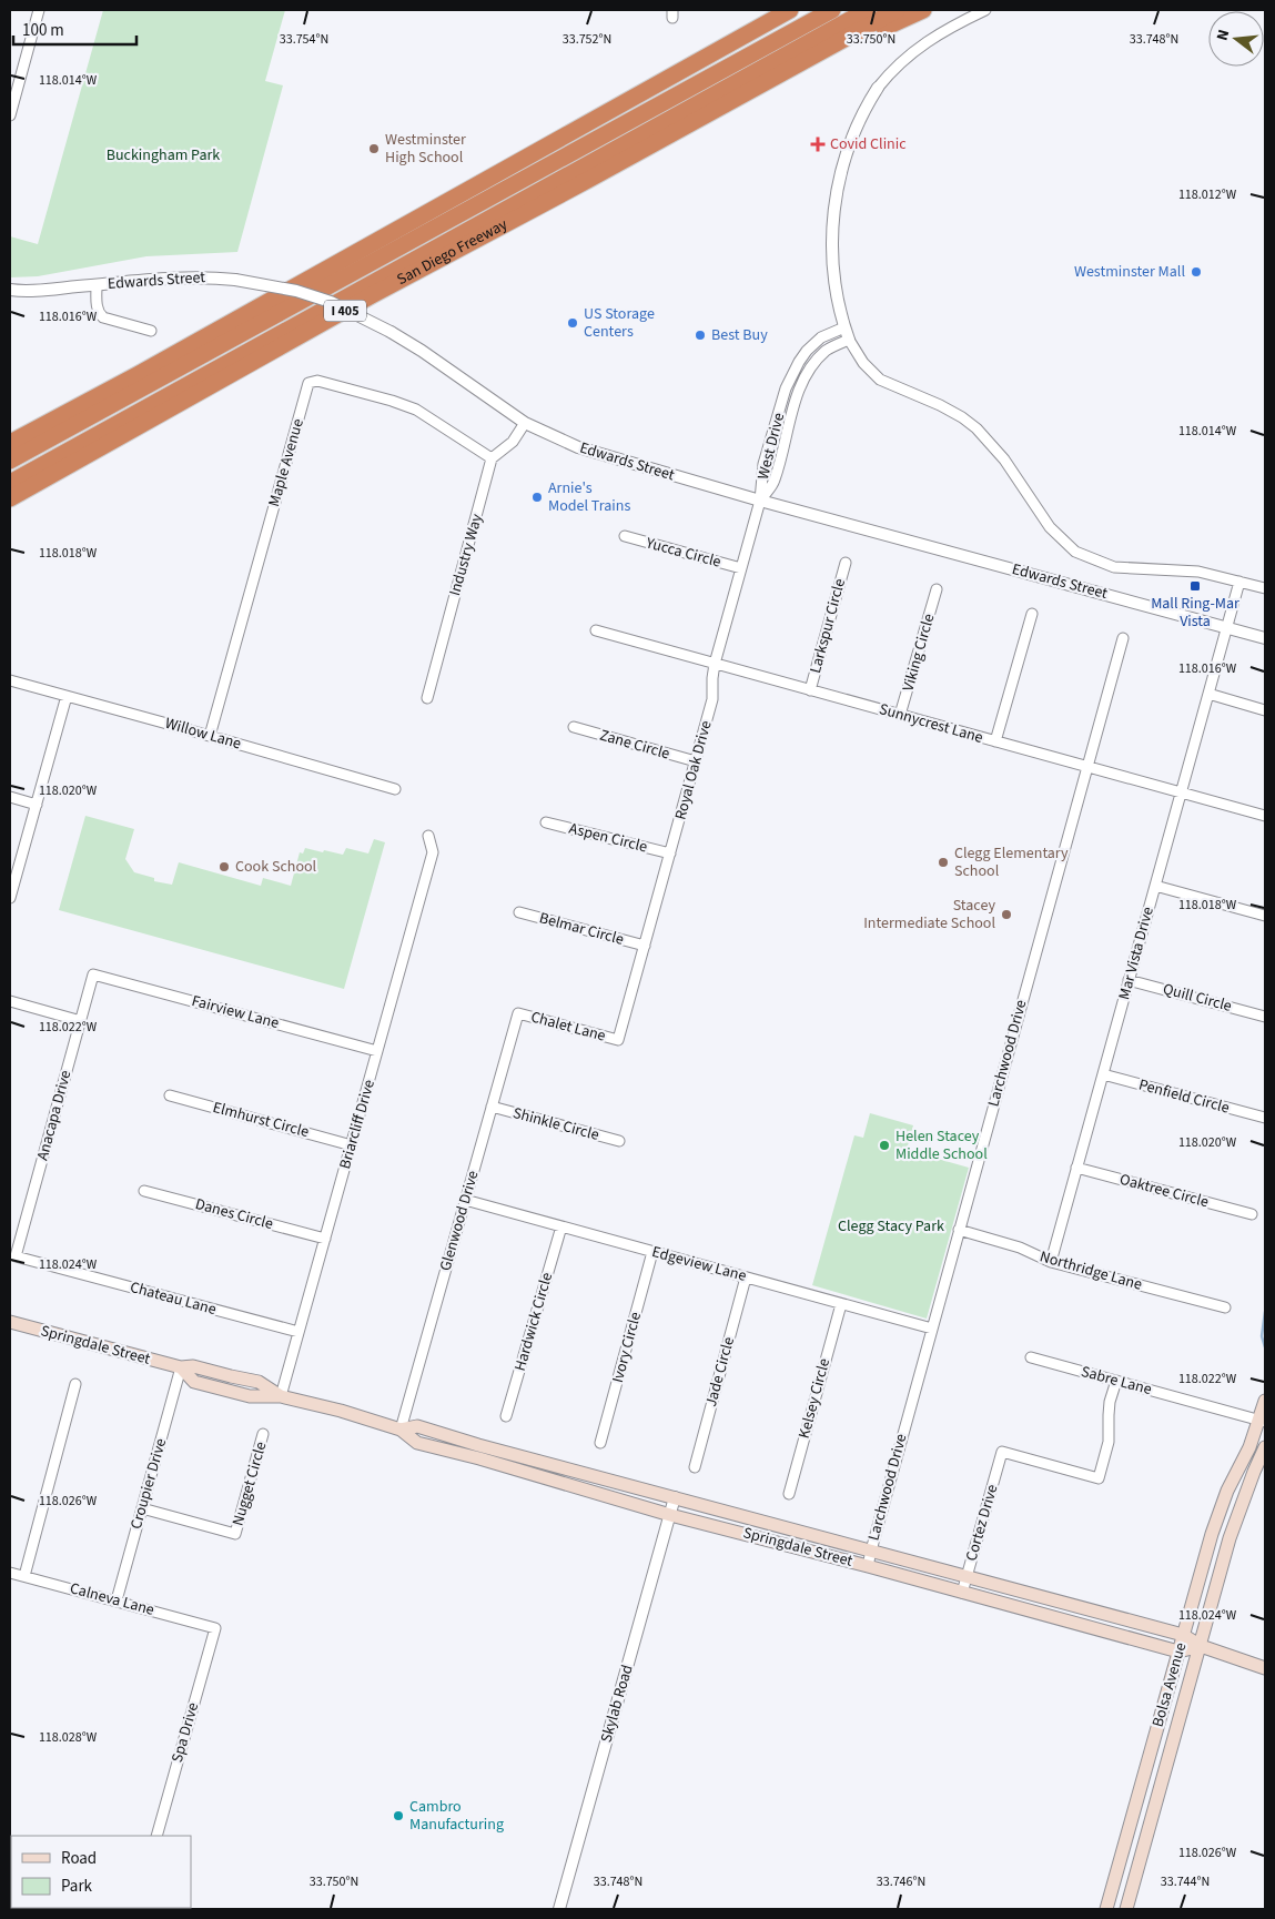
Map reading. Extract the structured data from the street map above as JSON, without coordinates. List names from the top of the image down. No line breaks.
{"streets":{"highway":["San Diego Freeway","I 405"],"main road":["Springdale Street","Bolsa Avenue"],"street":["Edwards Street","West Drive","Maple Avenue","Yucca Circle","Industry Way","Larkspur Circle","Viking Circle","Sunnycrest Lane","Willow Lane","Zane Circle","Royal Oak Drive","Aspen Circle","Belmar Circle","Mar Vista Drive","Quill Circle","Fairview Lane","Chalet Lane","Larchwood Drive","Penfield Circle","Anacapa Drive","Elmhurst Circle","Briarcliff Drive","Shinkle Circle","Oaktree Circle","Danes Circle","Glenwood Drive","Edgeview Lane","Northridge Lane","Chateau Lane","Hardwick Circle","Ivory Circle","Jade Circle","Sabre Lane","Kelsey Circle","Croupier Drive","Nugget Circle","Cortez Drive","Calneva Lane","Skylab Road","Spa Drive"]},"crossings":[["Edwards Street","West Drive"],["Edwards Street","Royal Oak Drive"],["Edwards Street","Mar Vista Drive"],["West Drive","Royal Oak Drive"],["Maple Avenue","Industry Way"],["Maple Avenue","Willow Lane"],["Yucca Circle","Royal Oak Drive"],["Larkspur Circle","Sunnycrest Lane"],["Viking Circle","Sunnycrest Lane"],["Sunnycrest Lane","Royal Oak Drive"],["Sunnycrest Lane","Mar Vista Drive"],["Sunnycrest Lane","Larchwood Drive"],["Zane Circle","Royal Oak Drive"],["Royal Oak Drive","Aspen Circle"],["Royal Oak Drive","Belmar Circle"],["Royal Oak Drive","Chalet Lane"],["Mar Vista Drive","Quill Circle"],["Mar Vista Drive","Penfield Circle"],["Mar Vista Drive","Oaktree Circle"],["Mar Vista Drive","Northridge Lane"],["Fairview Lane","Anacapa Drive"],["Fairview Lane","Briarcliff Drive"],["Chalet Lane","Glenwood Drive"],["Larchwood Drive","Edgeview Lane"],["Larchwood Drive","Northridge Lane"],["Larchwood Drive","Springdale Street"],["Anacapa Drive","Chateau Lane"],["Elmhurst Circle","Briarcliff Drive"],["Briarcliff Drive","Danes Circle"],["Briarcliff Drive","Chateau Lane"],["Briarcliff Drive","Springdale Street"],["Shinkle Circle","Glenwood Drive"],["Glenwood Drive","Edgeview Lane"],["Glenwood Drive","Springdale Street"],["Edgeview Lane","Hardwick Circle"],["Edgeview Lane","Ivory Circle"],["Edgeview Lane","Jade Circle"],["Edgeview Lane","Kelsey Circle"],["Springdale Street","Croupier Drive"],["Springdale Street","Cortez Drive"],["Springdale Street","Bolsa Avenue"],["Springdale Street","Skylab Road"],["Sabre Lane","Cortez Drive"],["Sabre Lane","Bolsa Avenue"],["Croupier Drive","Nugget Circle"],["Croupier Drive","Calneva Lane"],["Calneva Lane","Spa Drive"]],"parks":["Buckingham Park","Clegg Stacy Park"],"places":{"health":["Covid Clinic"],"other":["Westminster High School","Westminster Mall","US Storage Centers","Best Buy","Arnie's Model Trains","Clegg Elementary School","Cook School","Stacey Intermediate School","Helen Stacey Middle School","Cambro Manufacturing"],"transit":["Mall Ring-Mar Vista"]},"legend":["Road","Park"],"scale_bar":"100 m","north":"left","coordinates":["33.754°N","33.752°N","33.750°N","33.748°N","118.014°W","118.012°W","118.016°W","118.018°W","118.020°W","118.022°W","118.024°W","118.026°W","118.028°W","33.746°N","33.744°N"]}
